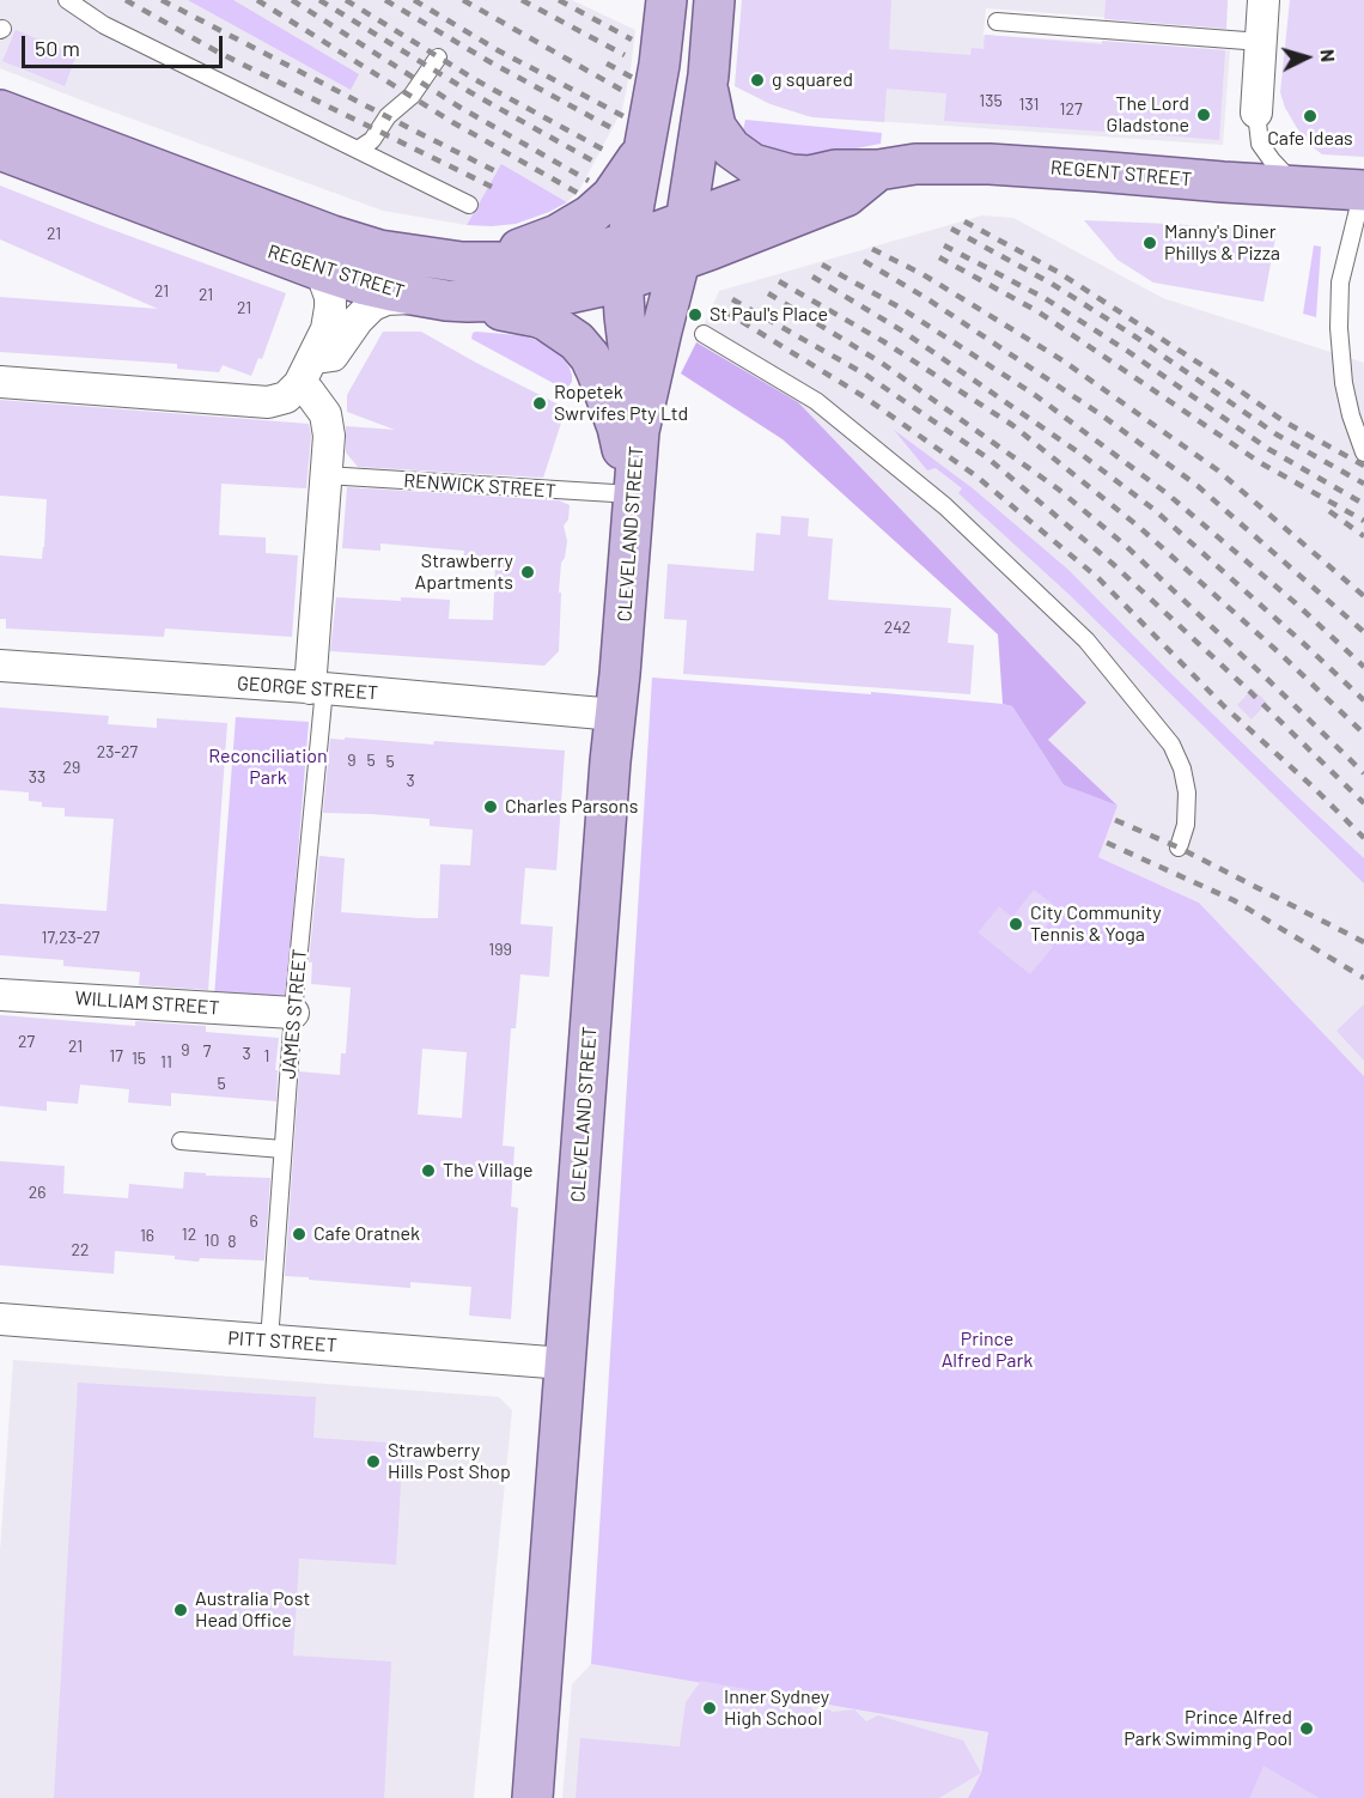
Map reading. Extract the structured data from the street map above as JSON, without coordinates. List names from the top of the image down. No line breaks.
{"streets":{"main road":["REGENT STREET","CLEVELAND STREET"],"street":["GEORGE STREET","WILLIAM STREET","JAMES STREET","PITT STREET"],"lane":["RENWICK STREET"]},"crossings":[["REGENT STREET","CLEVELAND STREET"],["RENWICK STREET","CLEVELAND STREET"],["RENWICK STREET","JAMES STREET"],["CLEVELAND STREET","GEORGE STREET"],["CLEVELAND STREET","PITT STREET"],["GEORGE STREET","JAMES STREET"],["WILLIAM STREET","JAMES STREET"],["JAMES STREET","PITT STREET"]],"parks":["Reconciliation Park","Prince Alfred Park"],"places":["g squared","The Lord Gladstone","Cafe Ideas","Manny's Diner Phillys & Pizza","St Paul's Place","Ropetek Swrvifes Pty Ltd","Strawberry Apartments","Charles Parsons","City Community Tennis & Yoga","The Village","Cafe Oratnek","Strawberry Hills Post Shop","Australia Post Head Office","Inner Sydney High School","Prince Alfred Park Swimming Pool"],"house_numbers":["135","131","127","21","21","21","21","242","23-27","9","5","5","29","33","3","17,23-27","199","27","21","9","7","3","17","1","15","11","5","26","6","12","16","10","8","22"],"scale_bar":"50 m","north":"right"}
